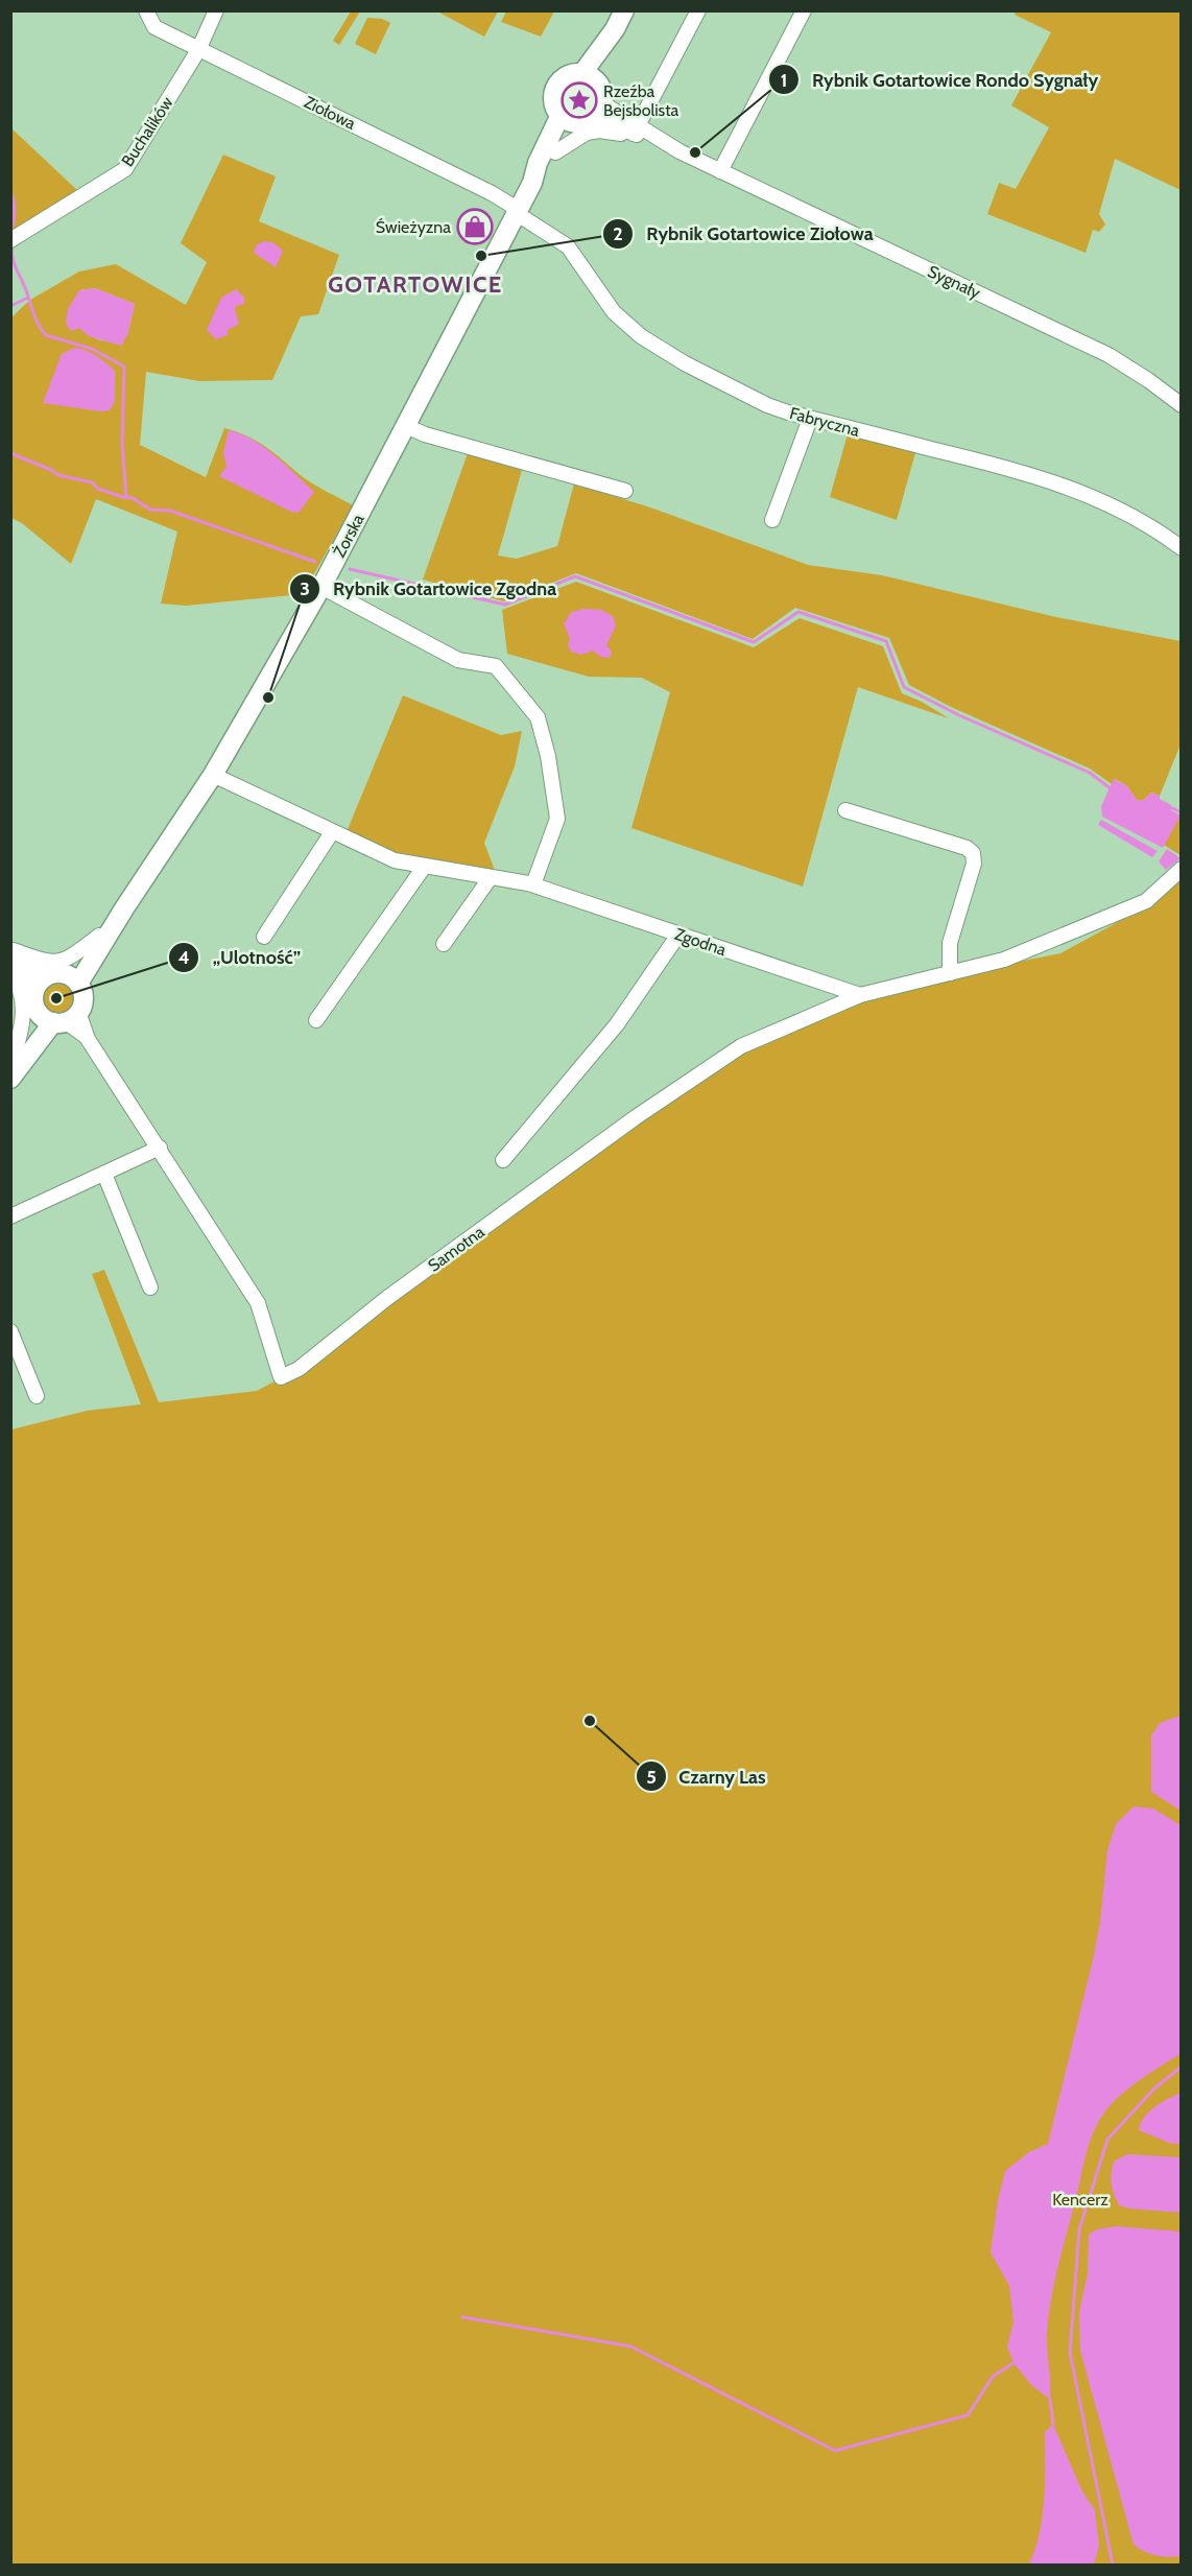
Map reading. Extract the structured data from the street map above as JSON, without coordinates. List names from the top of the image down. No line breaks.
{"streets":{"main road":["Żorska"],"street":["Ziołowa","Buchalików","Sygnały","Fabryczna","Zgodna","Samotna"]},"crossings":[["Ziołowa","Buchalików"],["Ziołowa","Fabryczna"],["Ziołowa","Żorska"],["Sygnały","Żorska"],["Fabryczna","Żorska"],["Żorska","Zgodna"],["Zgodna","Samotna"]],"districts":["GOTARTOWICE"],"parks":["Kencerz"],"places":{"place":["Rzeźba Bejsbolista"],"other":["Rybnik Gotartowice Rondo Sygnały","Rybnik Gotartowice Ziołowa","Rybnik Gotartowice Zgodna","„Ulotność”","Czarny Las"],"shop":["Świeżyzna"]}}
